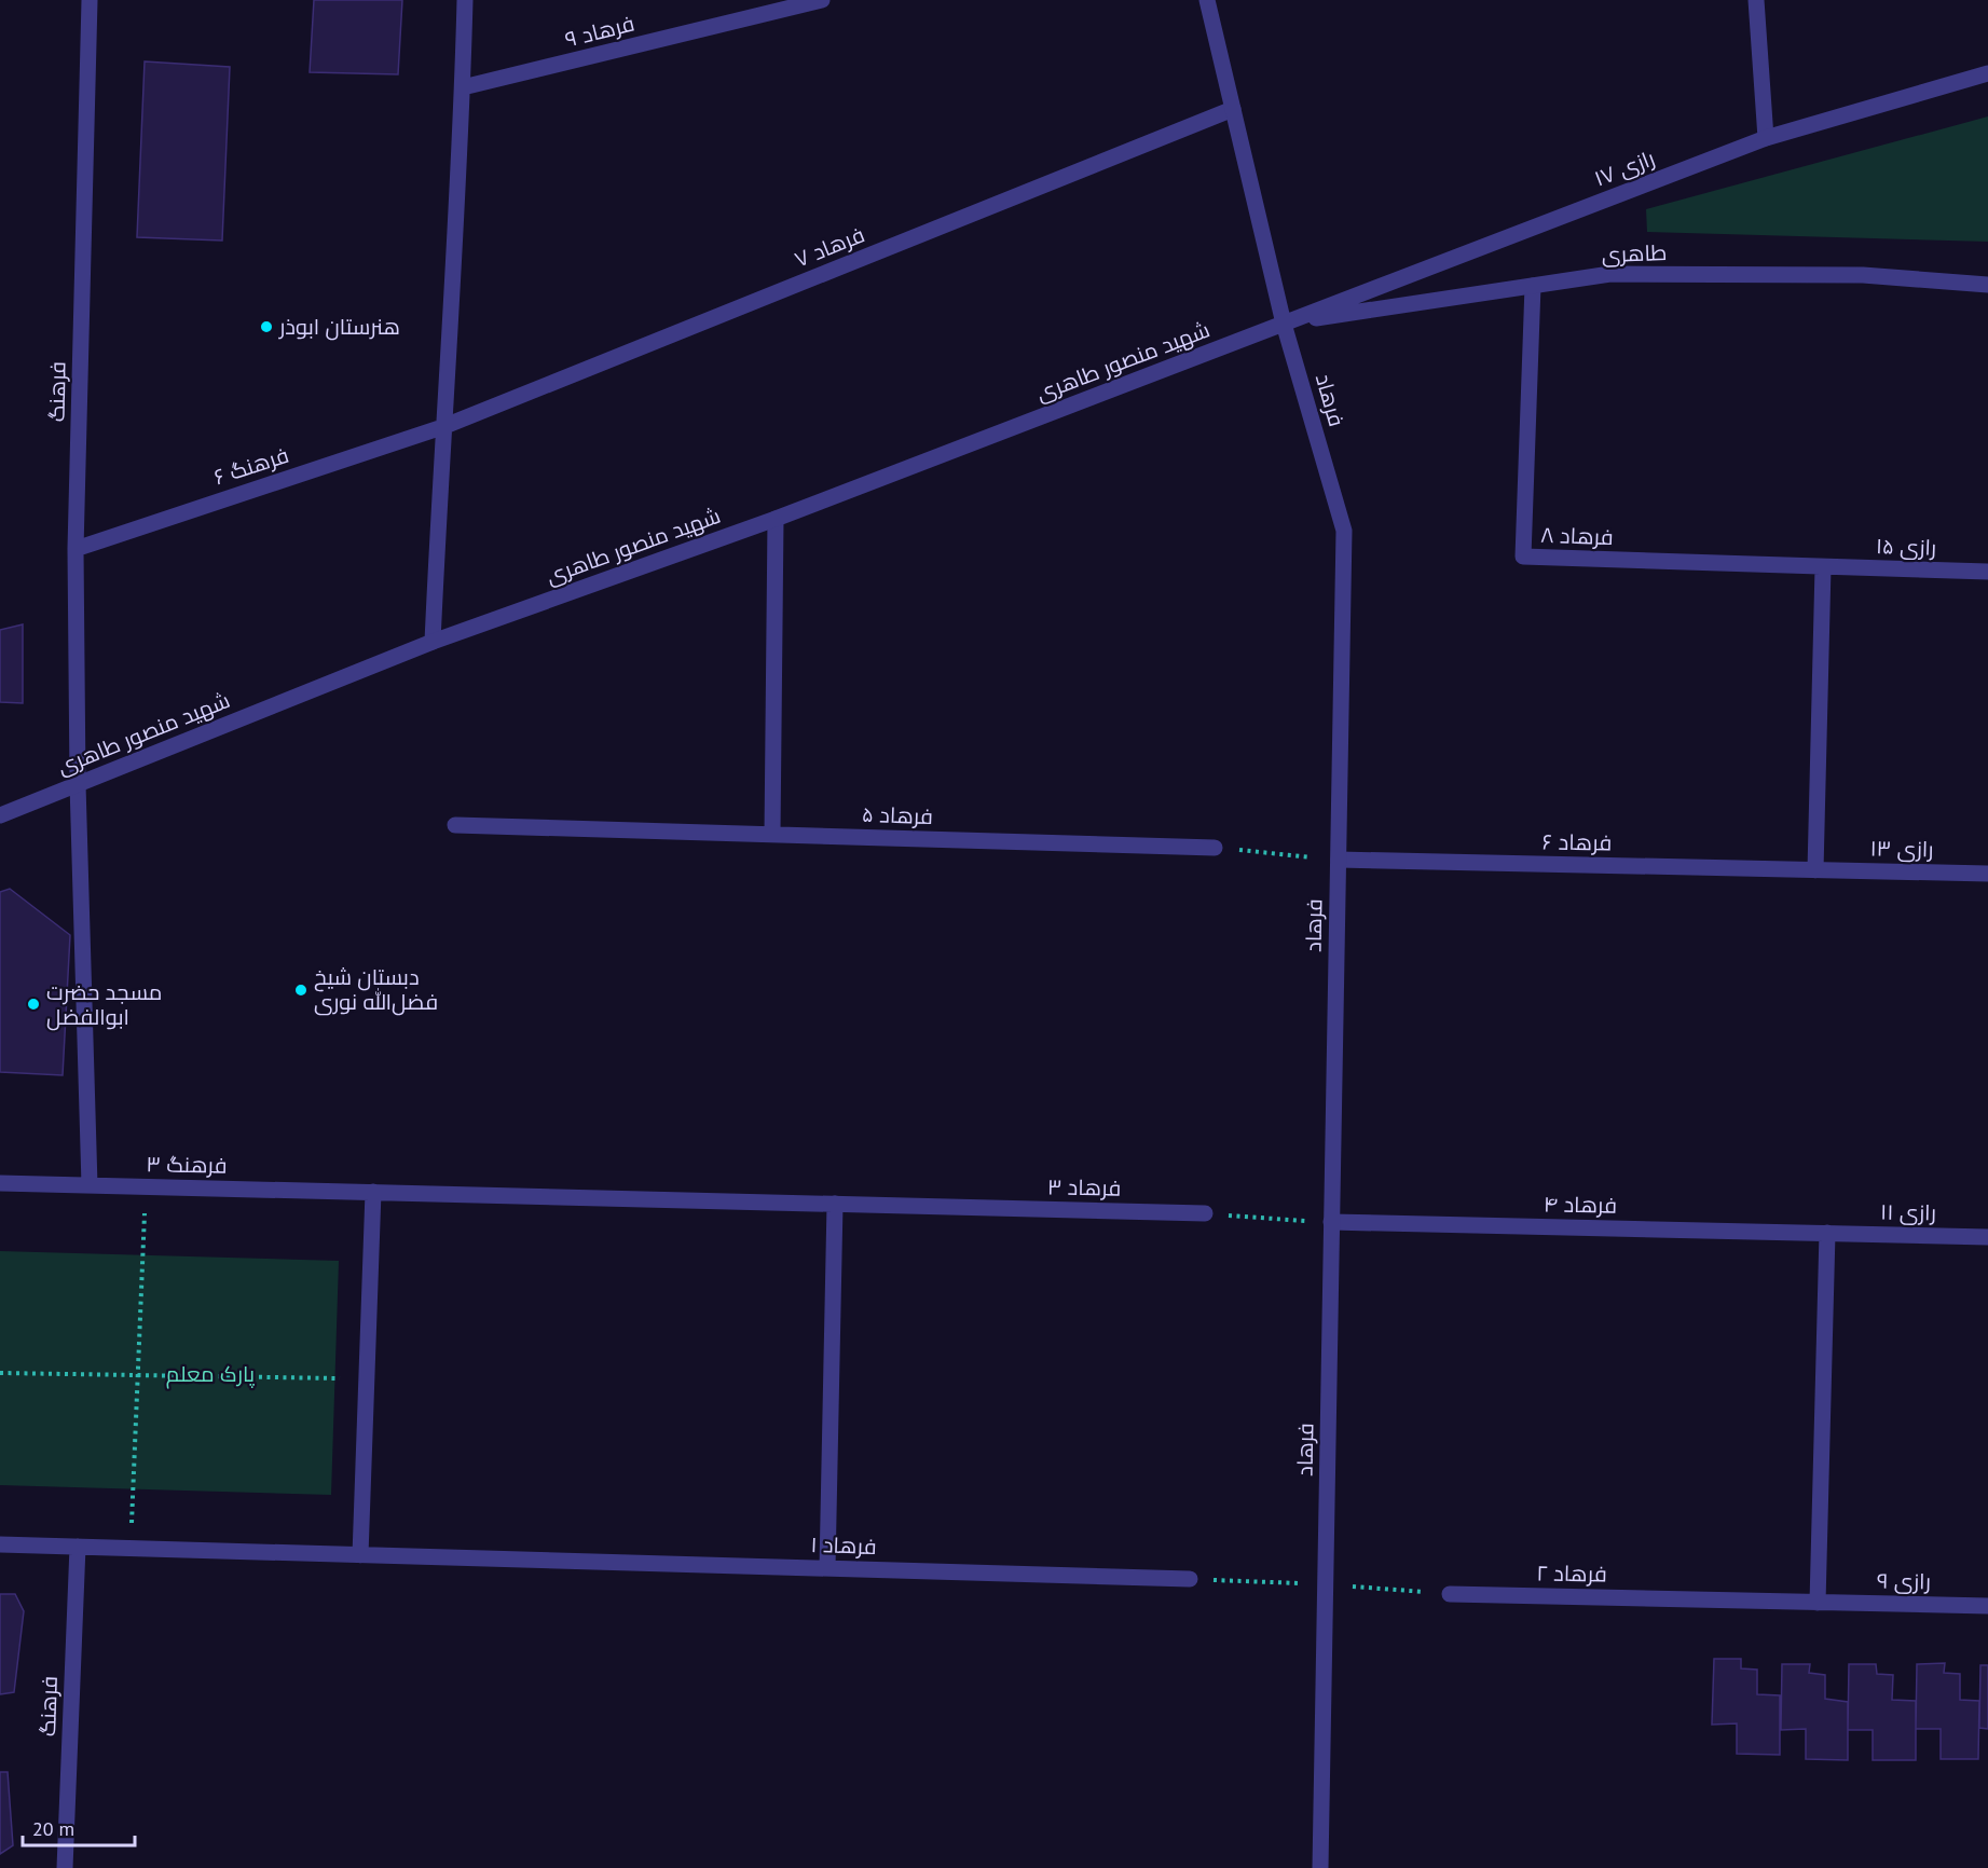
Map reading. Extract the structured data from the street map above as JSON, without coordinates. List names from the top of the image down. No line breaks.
{"streets":{"street":["فرهاد ۹","رازی ۱۷","فرهاد ۷","طاهری","شهید منصور طاهری","فرهنگ","فرهاد","فرهنگ ۶","فرهاد ۸","رازی ۱۵","فرهاد ۵","فرهاد ۶","رازی ۱۳","فرهنگ ۳","فرهاد ۳","فرهاد ۴","رازی ۱۱","فرهاد ۱","فرهاد ۲","رازی ۹"]},"crossings":[["رازی ۱۷","طاهری"],["رازی ۱۷","شهید منصور طاهری"],["رازی ۱۷","فرهاد"],["فرهاد ۷","فرهاد"],["فرهاد ۷","فرهنگ ۶"],["طاهری","شهید منصور طاهری"],["طاهری","فرهاد"],["طاهری","فرهاد ۸"],["شهید منصور طاهری","فرهنگ"],["شهید منصور طاهری","فرهاد"],["فرهنگ","فرهنگ ۶"],["فرهنگ","فرهنگ ۳"],["فرهنگ","فرهاد ۱"],["فرهاد","فرهاد ۶"],["فرهاد","فرهاد ۴"],["فرهاد ۸","رازی ۱۵"],["فرهاد ۶","رازی ۱۳"],["فرهنگ ۳","فرهاد ۳"],["فرهاد ۴","رازی ۱۱"],["فرهاد ۲","رازی ۹"]],"parks":["پارک معلم"],"places":["هنرستان ابوذر","دبستان شیخ فضل‌الله نوری","مسجد حضرت ابوالفضل"],"scale_bar":"20 m"}
